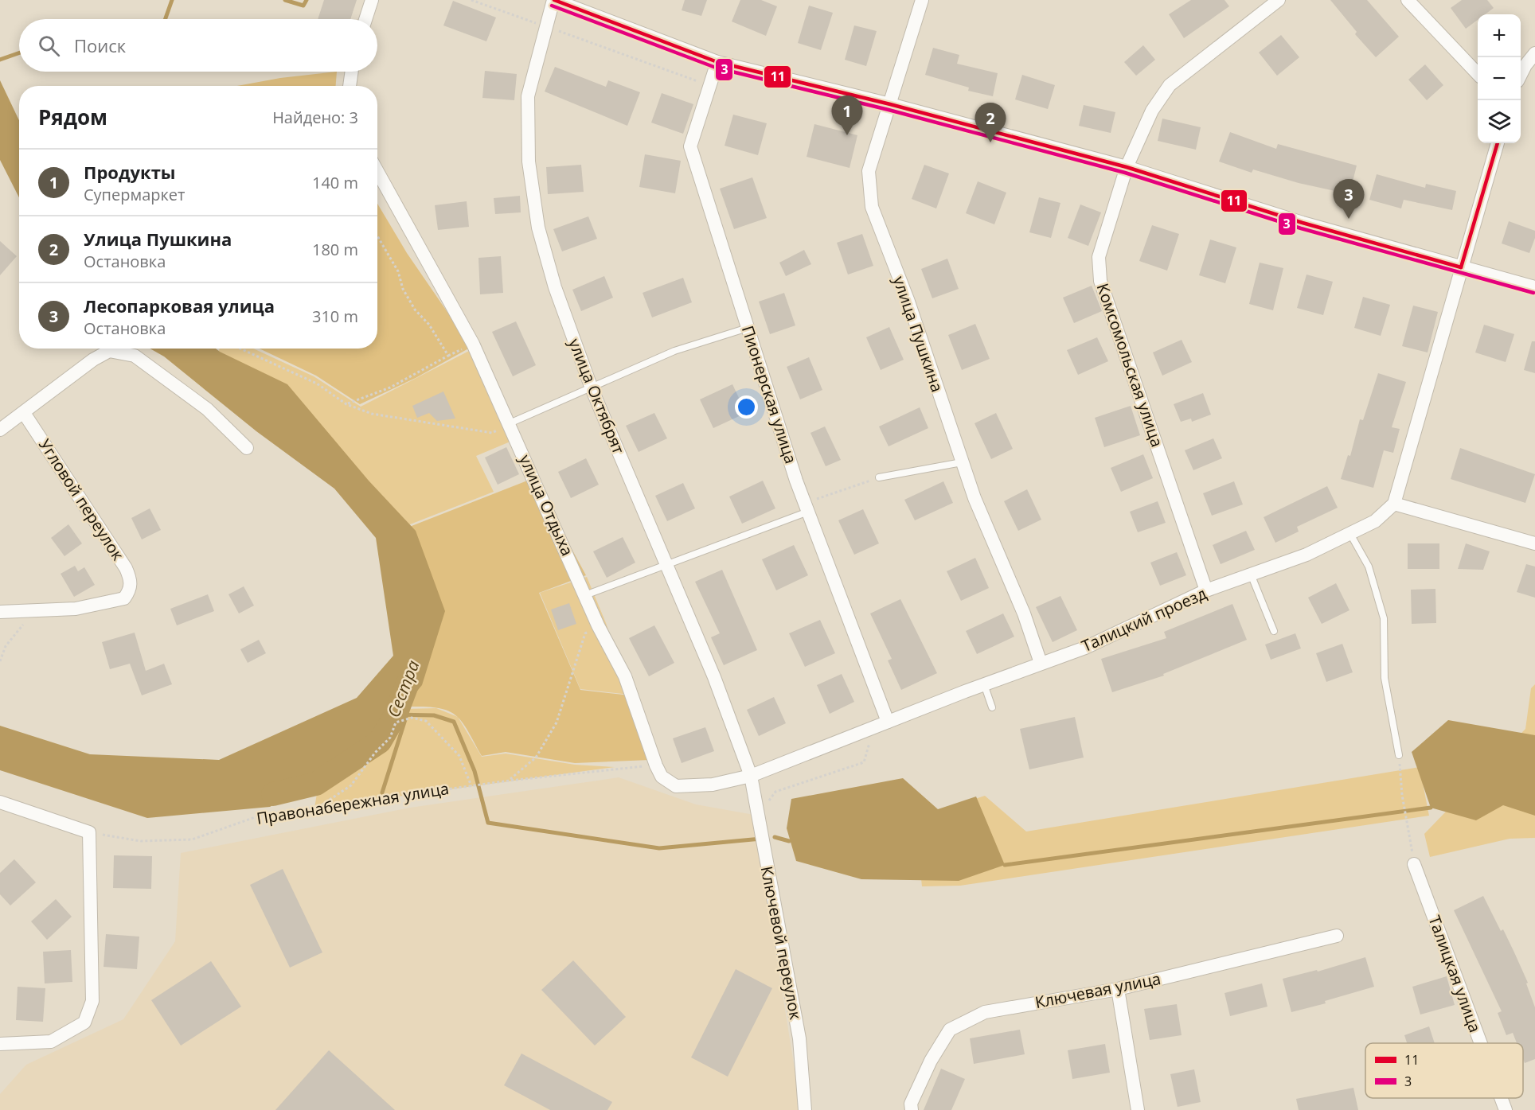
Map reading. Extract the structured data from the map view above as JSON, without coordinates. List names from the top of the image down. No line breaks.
{"streets":{"street":["улица Пушкина","Комсомольская улица","Пионерская улица","улица Октябрят","Угловой переулок","улица Отдыха","Талицкий проезд","Ключевой переулок","Талицкая улица","Ключевая улица"],"path":["Правонабережная улица"]},"crossings":[["улица Пушкина","Талицкий проезд"],["Комсомольская улица","Талицкий проезд"],["Пионерская улица","Талицкий проезд"],["улица Октябрят","улица Отдыха"],["улица Октябрят","Талицкий проезд"],["улица Октябрят","Ключевой переулок"],["улица Отдыха","Талицкий проезд"],["улица Отдыха","Правонабережная улица"],["улица Отдыха","Ключевой переулок"],["Талицкий проезд","Ключевой переулок"]],"water":["Сестра"],"lines":["transit line 11","transit line 3"],"legend":["11","3"],"page":{"map_buttons":["+","−"],"search":"Поиск","heading":["Рядом","Найдено: 3"],"pins":["1","2","3"],"list":[{"mark":"1","name":"Продукты","note":"Супермаркет","value":"140 m"},{"mark":"2","name":"Улица Пушкина","note":"Остановка","value":"180 m"},{"mark":"3","name":"Лесопарковая улица","note":"Остановка","value":"310 m"}]}}
